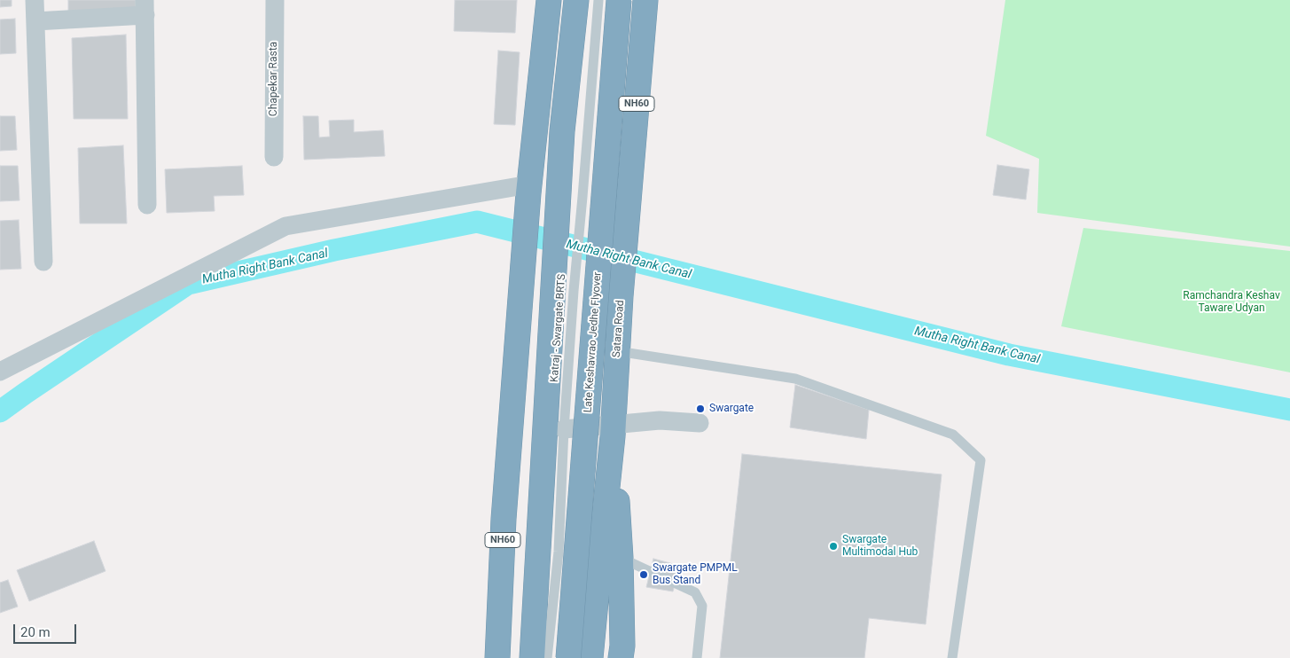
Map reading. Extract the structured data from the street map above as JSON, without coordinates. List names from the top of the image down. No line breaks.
{"streets":{"highway":["NH60","Satara Road","Late Keshavrao Jedhe Flyover"],"street":["Chapekar Rasta"],"lane":["Katraj - Swargate BRTS"]},"water":["Mutha Right Bank Canal"],"parks":["Ramchandra Keshav Taware Udyan"],"places":["Swargate","Swargate Multimodal Hub","Swargate PMPML Bus Stand"],"scale_bar":"20 m"}
